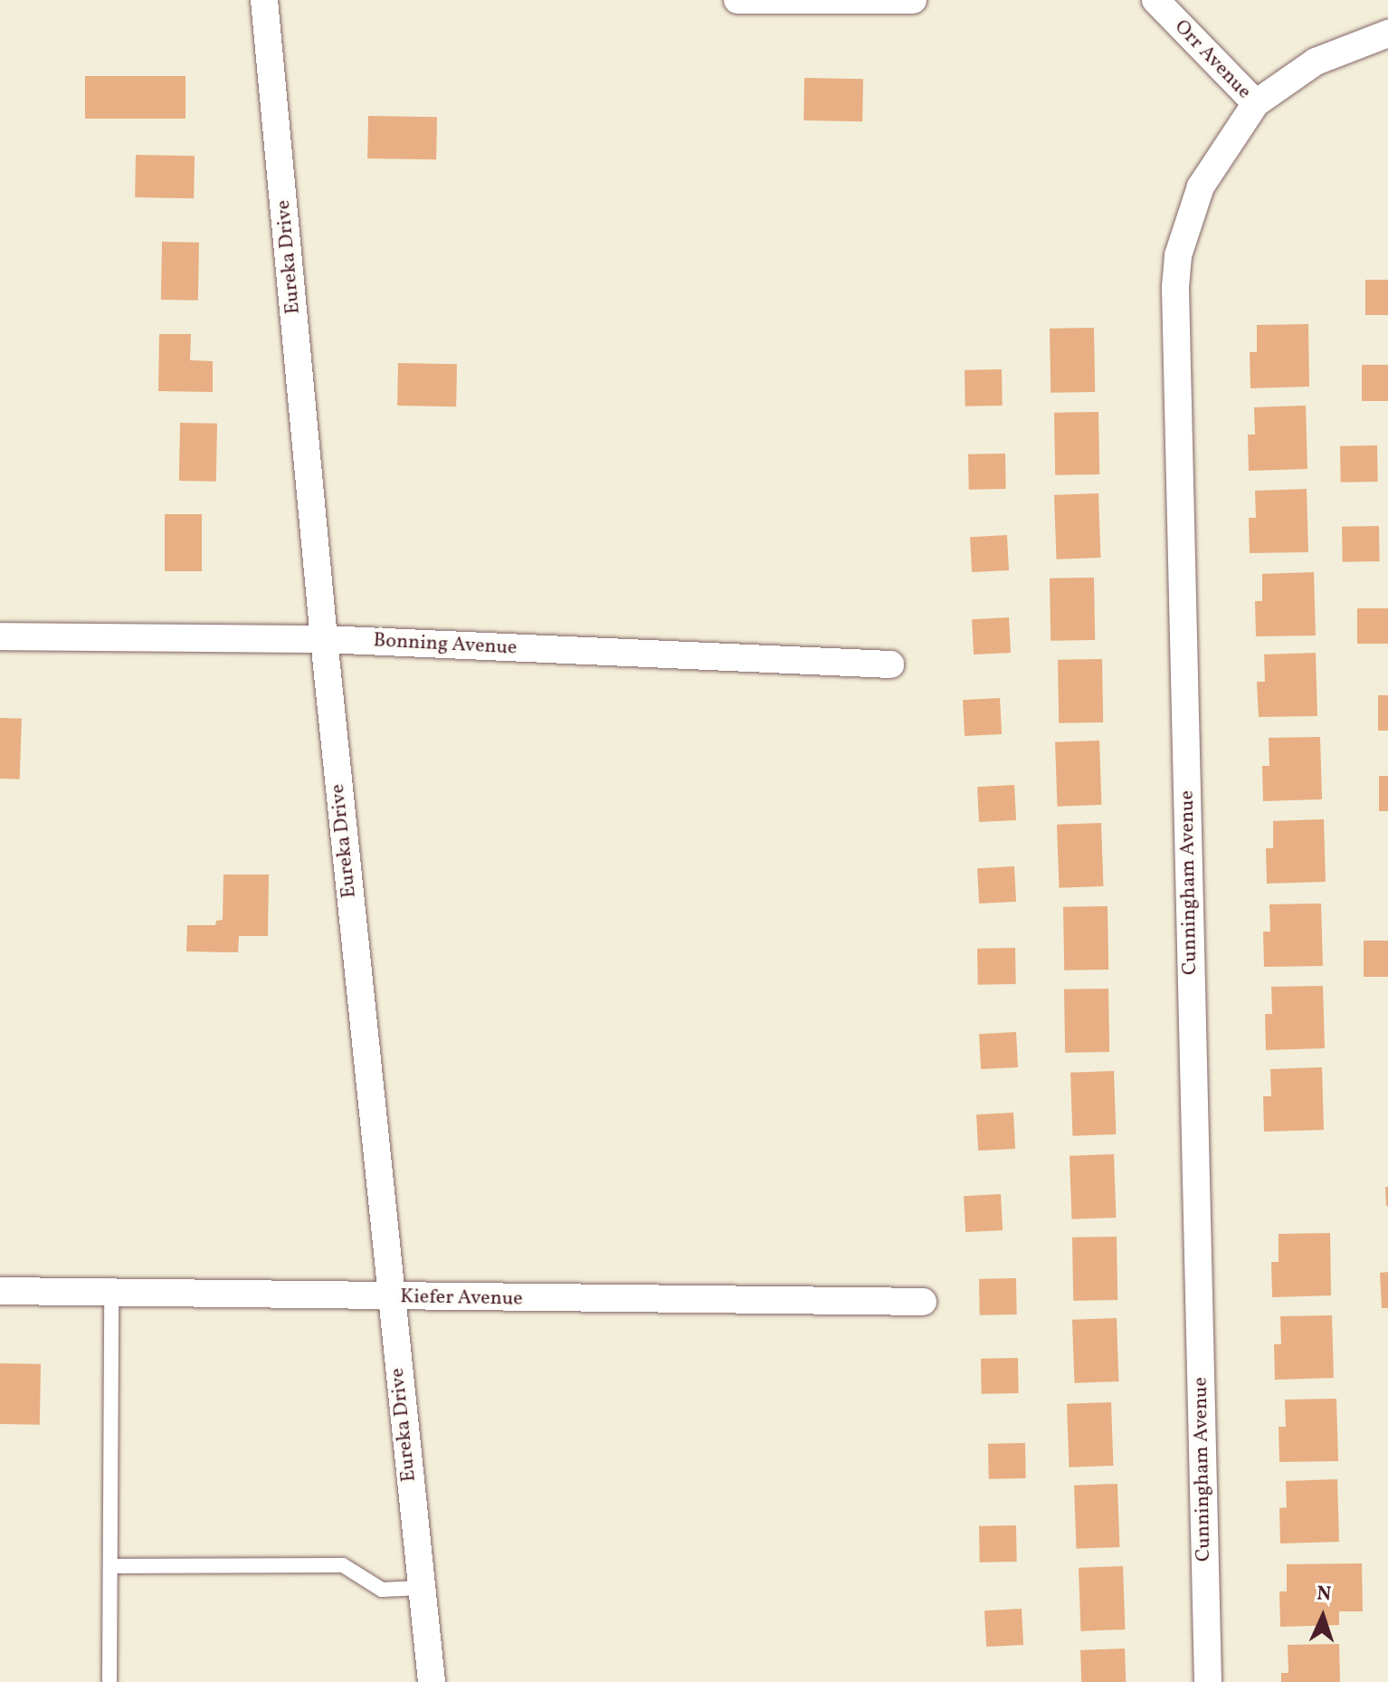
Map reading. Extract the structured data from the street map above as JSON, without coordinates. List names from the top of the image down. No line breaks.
{"streets":{"street":["Orr Avenue","Eureka Drive","Bonning Avenue","Cunningham Avenue","Kiefer Avenue"]},"crossings":[["Orr Avenue","Cunningham Avenue"],["Eureka Drive","Bonning Avenue"],["Eureka Drive","Kiefer Avenue"]],"north":"top"}
